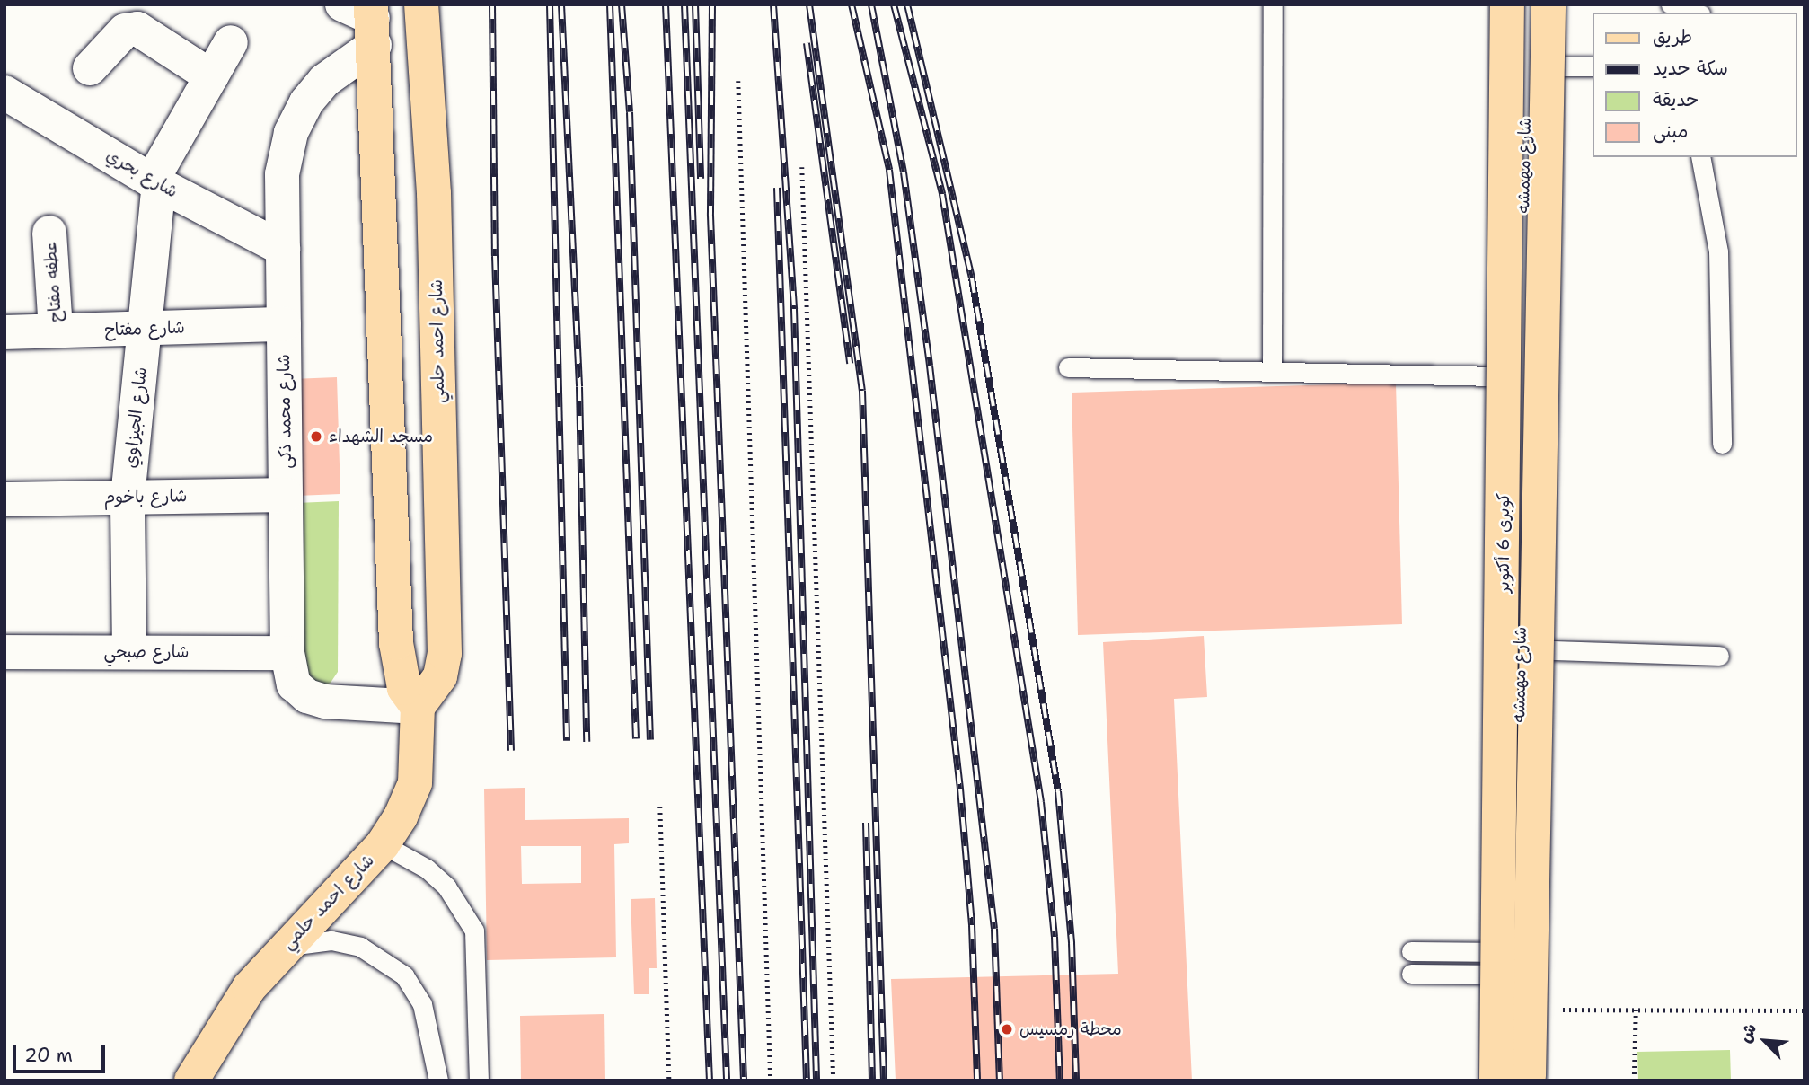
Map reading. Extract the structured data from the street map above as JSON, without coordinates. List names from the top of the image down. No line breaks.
{"streets":{"main road":["شارع احمد حلمي","كوبرى 6 أكتوبر"],"street":["شارع مهمشه","شارع بحري","عطفه مفتاح","شارع مفتاح","شارع محمد ذكى","شارع الجيزاوي","شارع باخوم","شارع صبحي"]},"crossings":[["شارع مهمشه","كوبرى 6 أكتوبر"],["شارع بحري","شارع محمد ذكى"],["شارع بحري","شارع الجيزاوي"],["عطفه مفتاح","شارع مفتاح"],["شارع مفتاح","شارع محمد ذكى"],["شارع مفتاح","شارع الجيزاوي"],["شارع احمد حلمي","شارع محمد ذكى"],["شارع محمد ذكى","شارع باخوم"],["شارع محمد ذكى","شارع صبحي"],["شارع الجيزاوي","شارع باخوم"],["شارع الجيزاوي","شارع صبحي"]],"places":["مسجد الشهداء","محطة رمسيس"],"legend":["طريق","سكة حديد","حديقة","مبنى"],"scale_bar":"20 m","north":"top left"}
